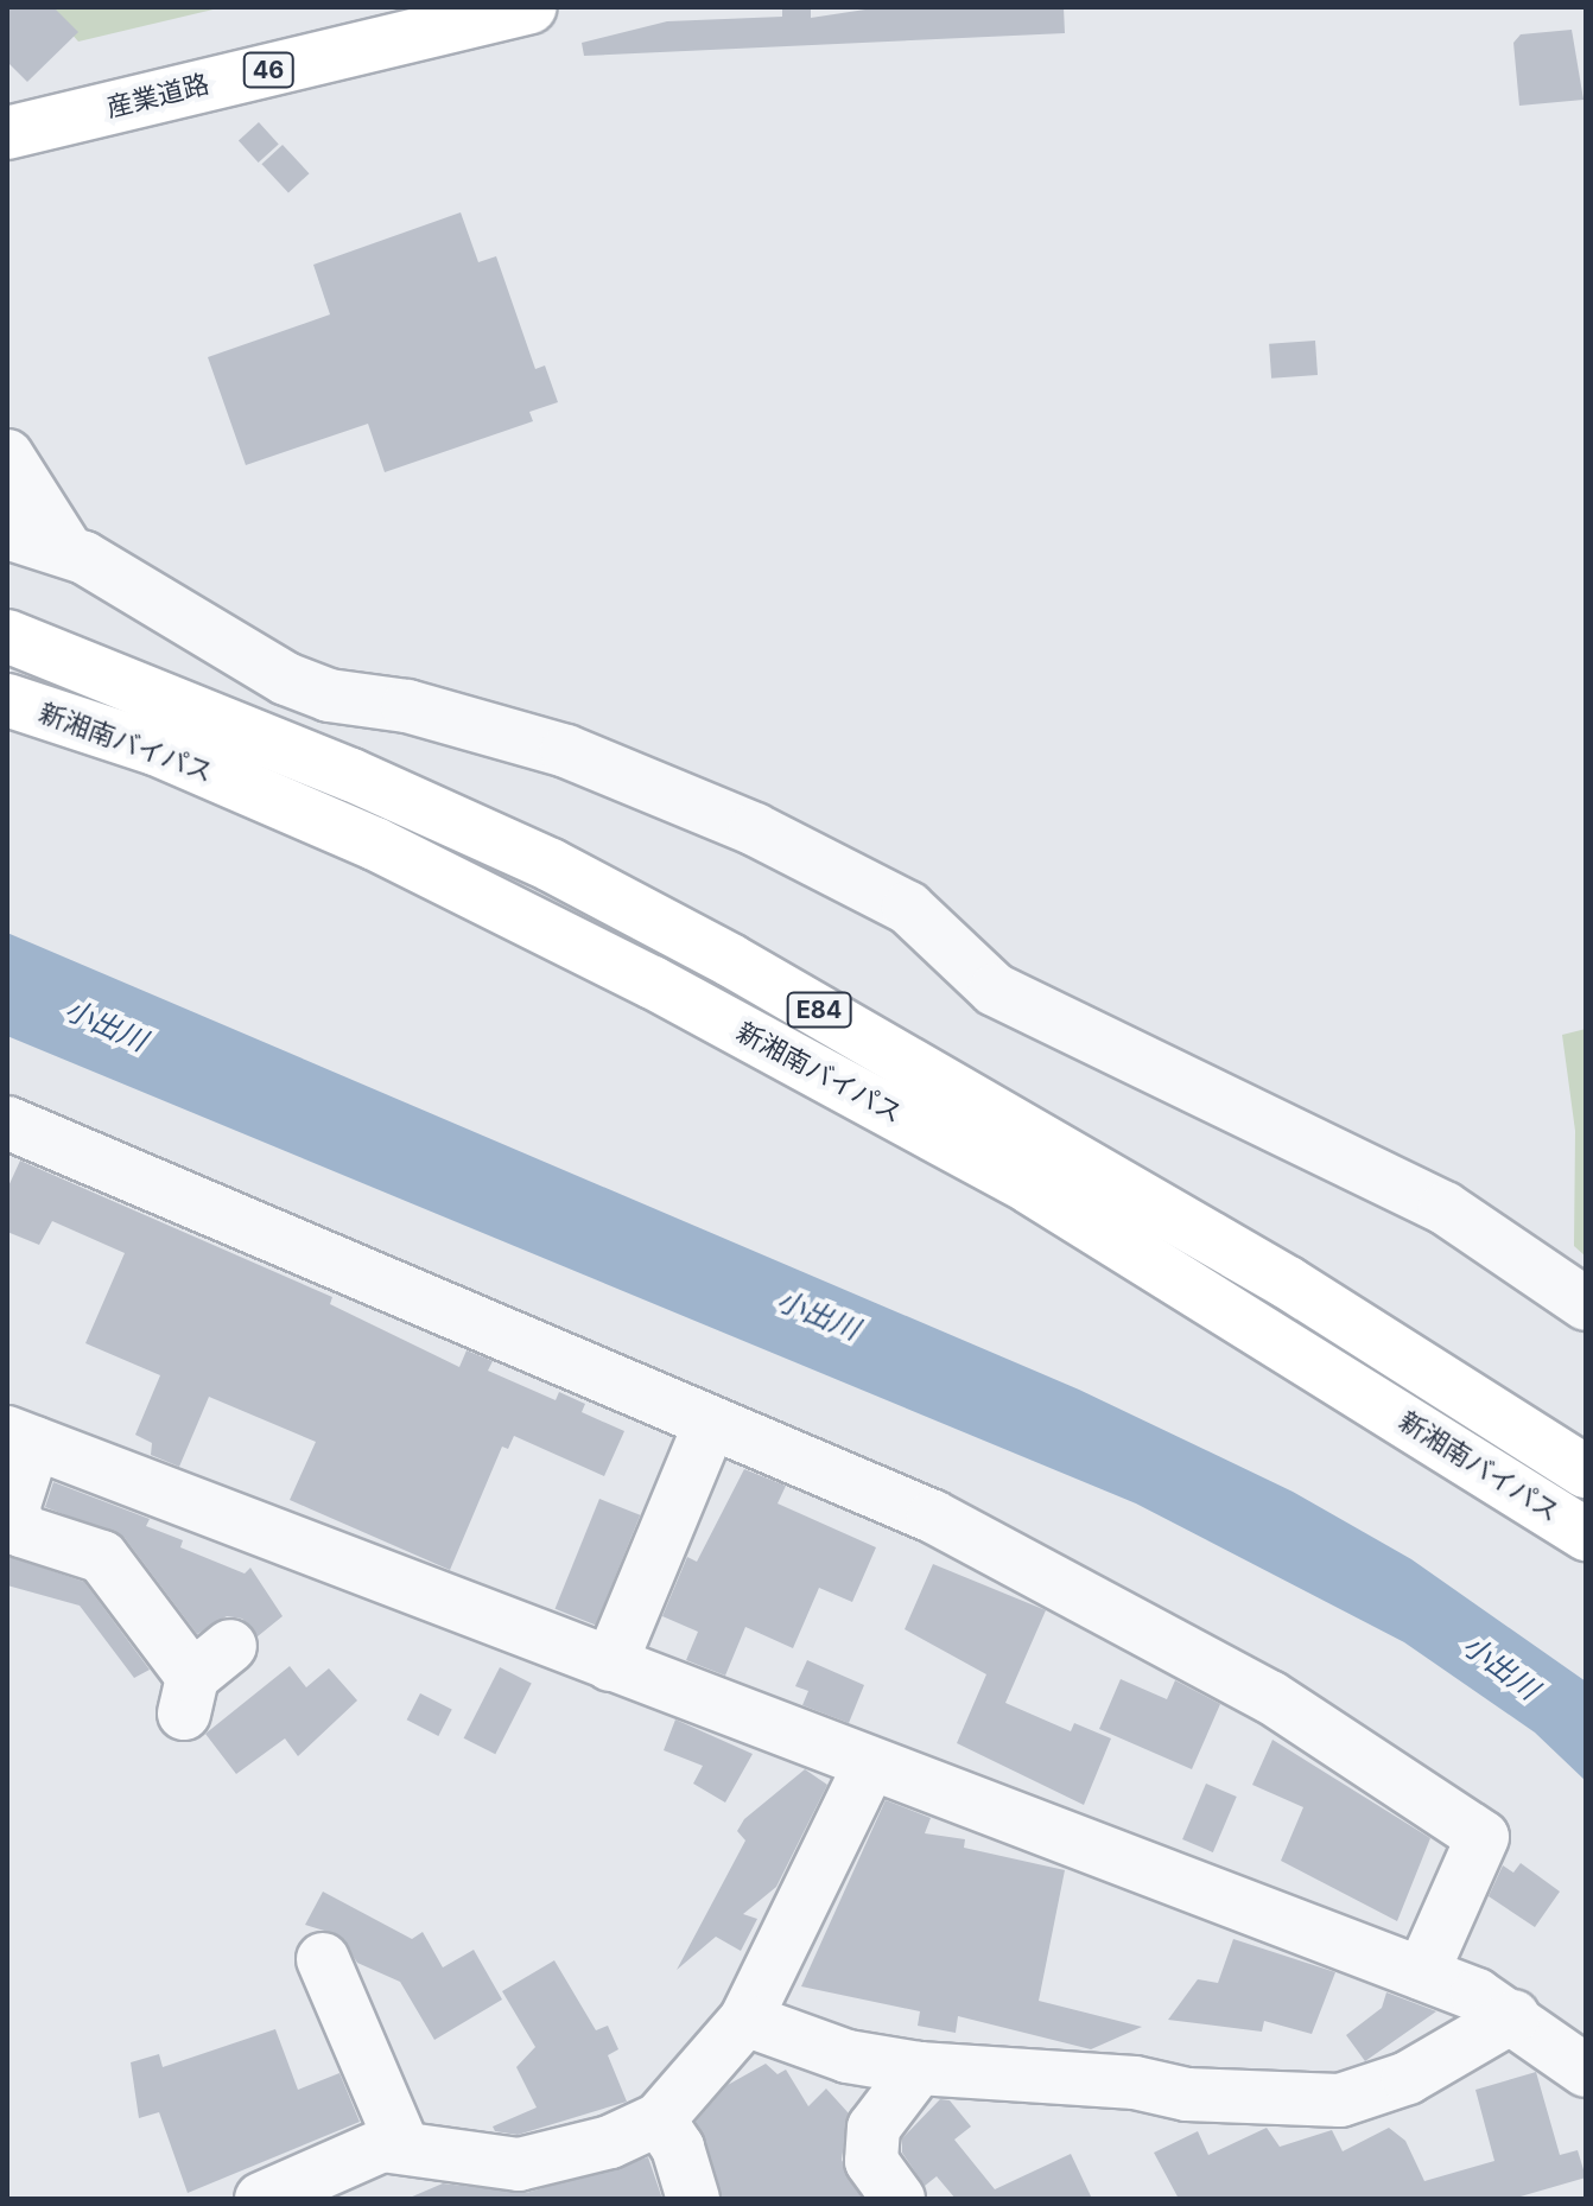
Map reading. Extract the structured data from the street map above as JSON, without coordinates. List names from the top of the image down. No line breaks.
{"streets":{"main road":["46","産業道路","新湘南バイパス","E84"]},"water":["小出川"]}
